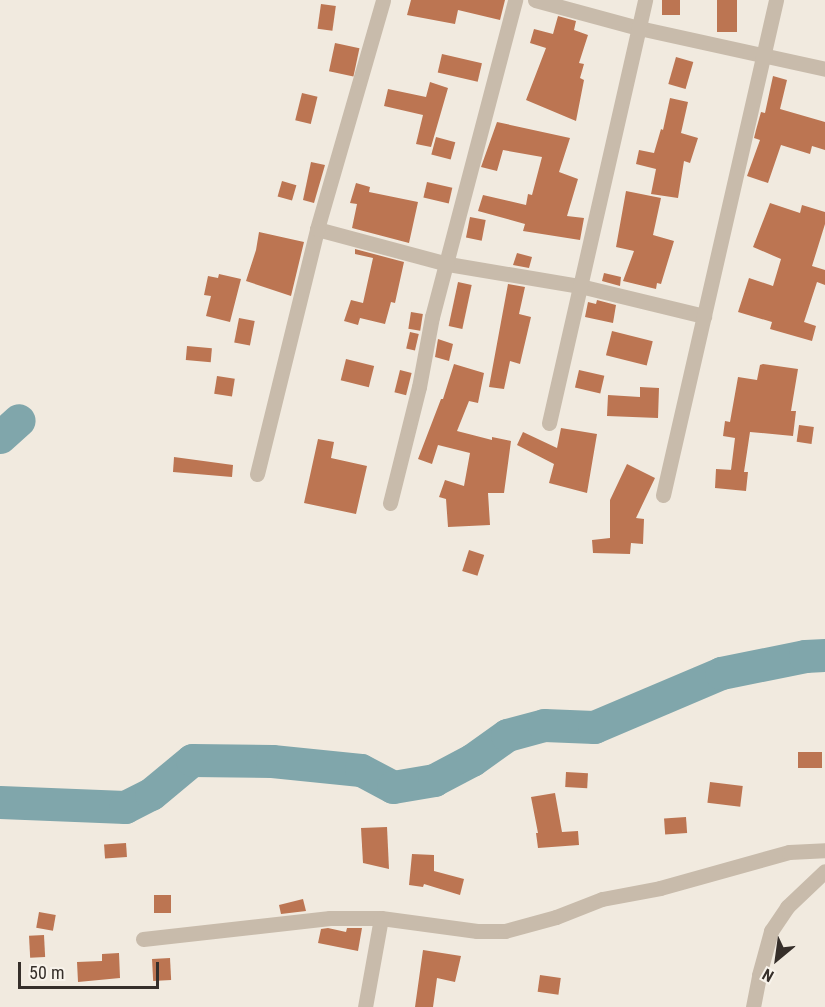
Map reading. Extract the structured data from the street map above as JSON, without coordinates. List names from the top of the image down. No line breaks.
{"scale_bar":"50 m","north":"bottom left"}
